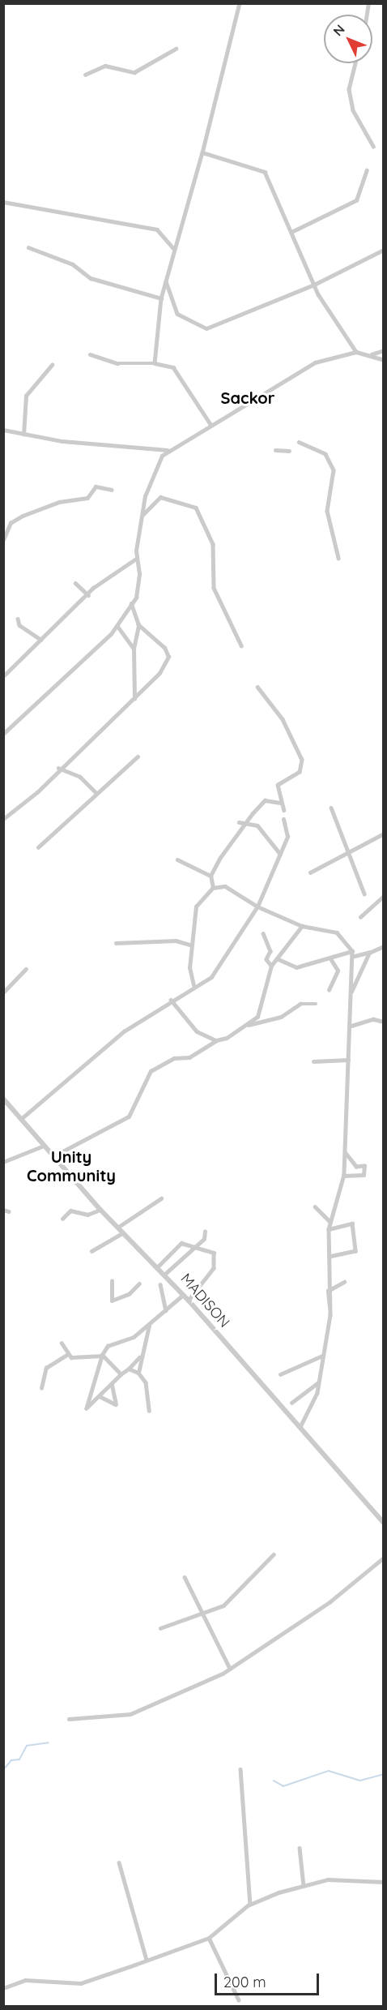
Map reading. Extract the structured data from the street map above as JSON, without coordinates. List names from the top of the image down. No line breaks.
{"streets":{"street":["MADISON"]},"districts":["Sackor","Unity Community"],"scale_bar":"200 m","north":"top left"}
